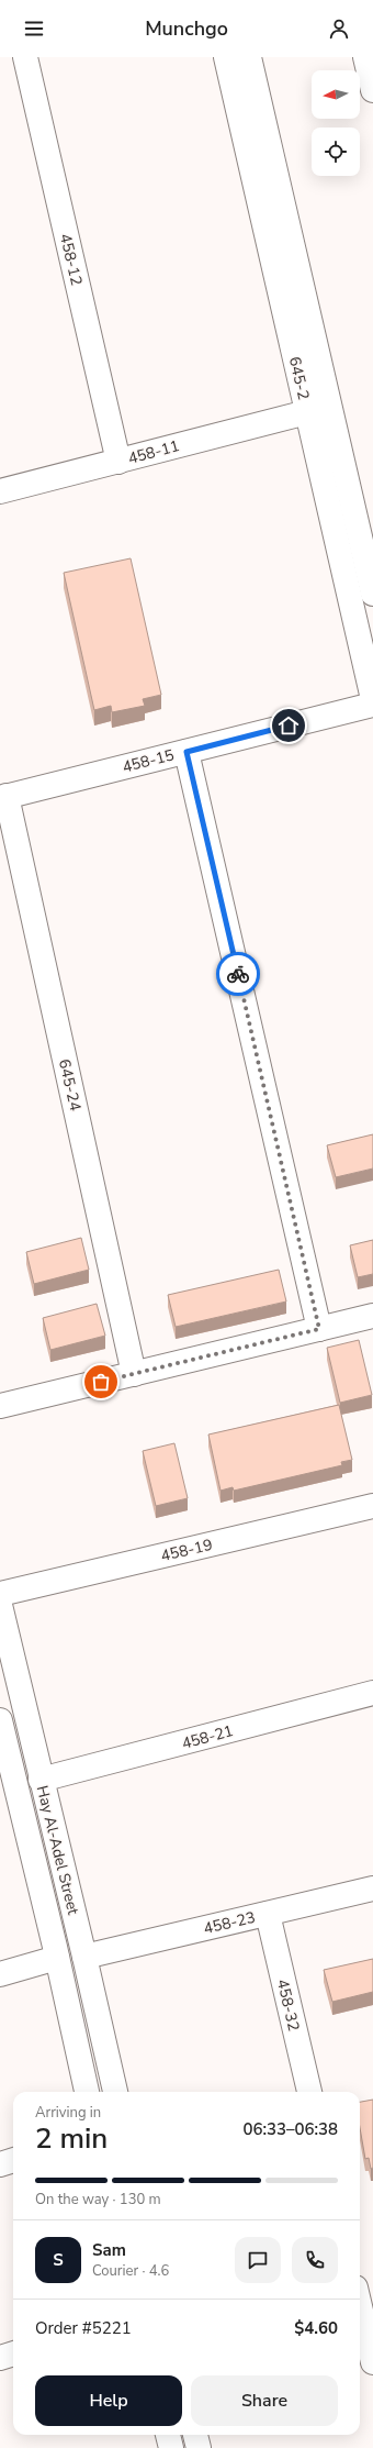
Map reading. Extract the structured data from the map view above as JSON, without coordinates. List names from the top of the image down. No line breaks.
{"streets":{"street":["458-12","645-2","458-11","458-15","645-24","458-19","458-21","Hay Al-Adel Street","458-23","458-32"]},"crossings":[["458-12","458-11"],["645-2","458-11"],["458-15","645-24"],["458-21","Hay Al-Adel Street"],["Hay Al-Adel Street","458-23"],["458-23","458-32"]],"north":"left","page":{"header":"Munchgo","heading":["2 min","Arriving in","06:33–06:38"],"panel":["Sam","Courier · 4.6","Order #5221","$4.60"],"bar":"On the way · 130 m","round":"S","buttons":["Help","Share"]}}
